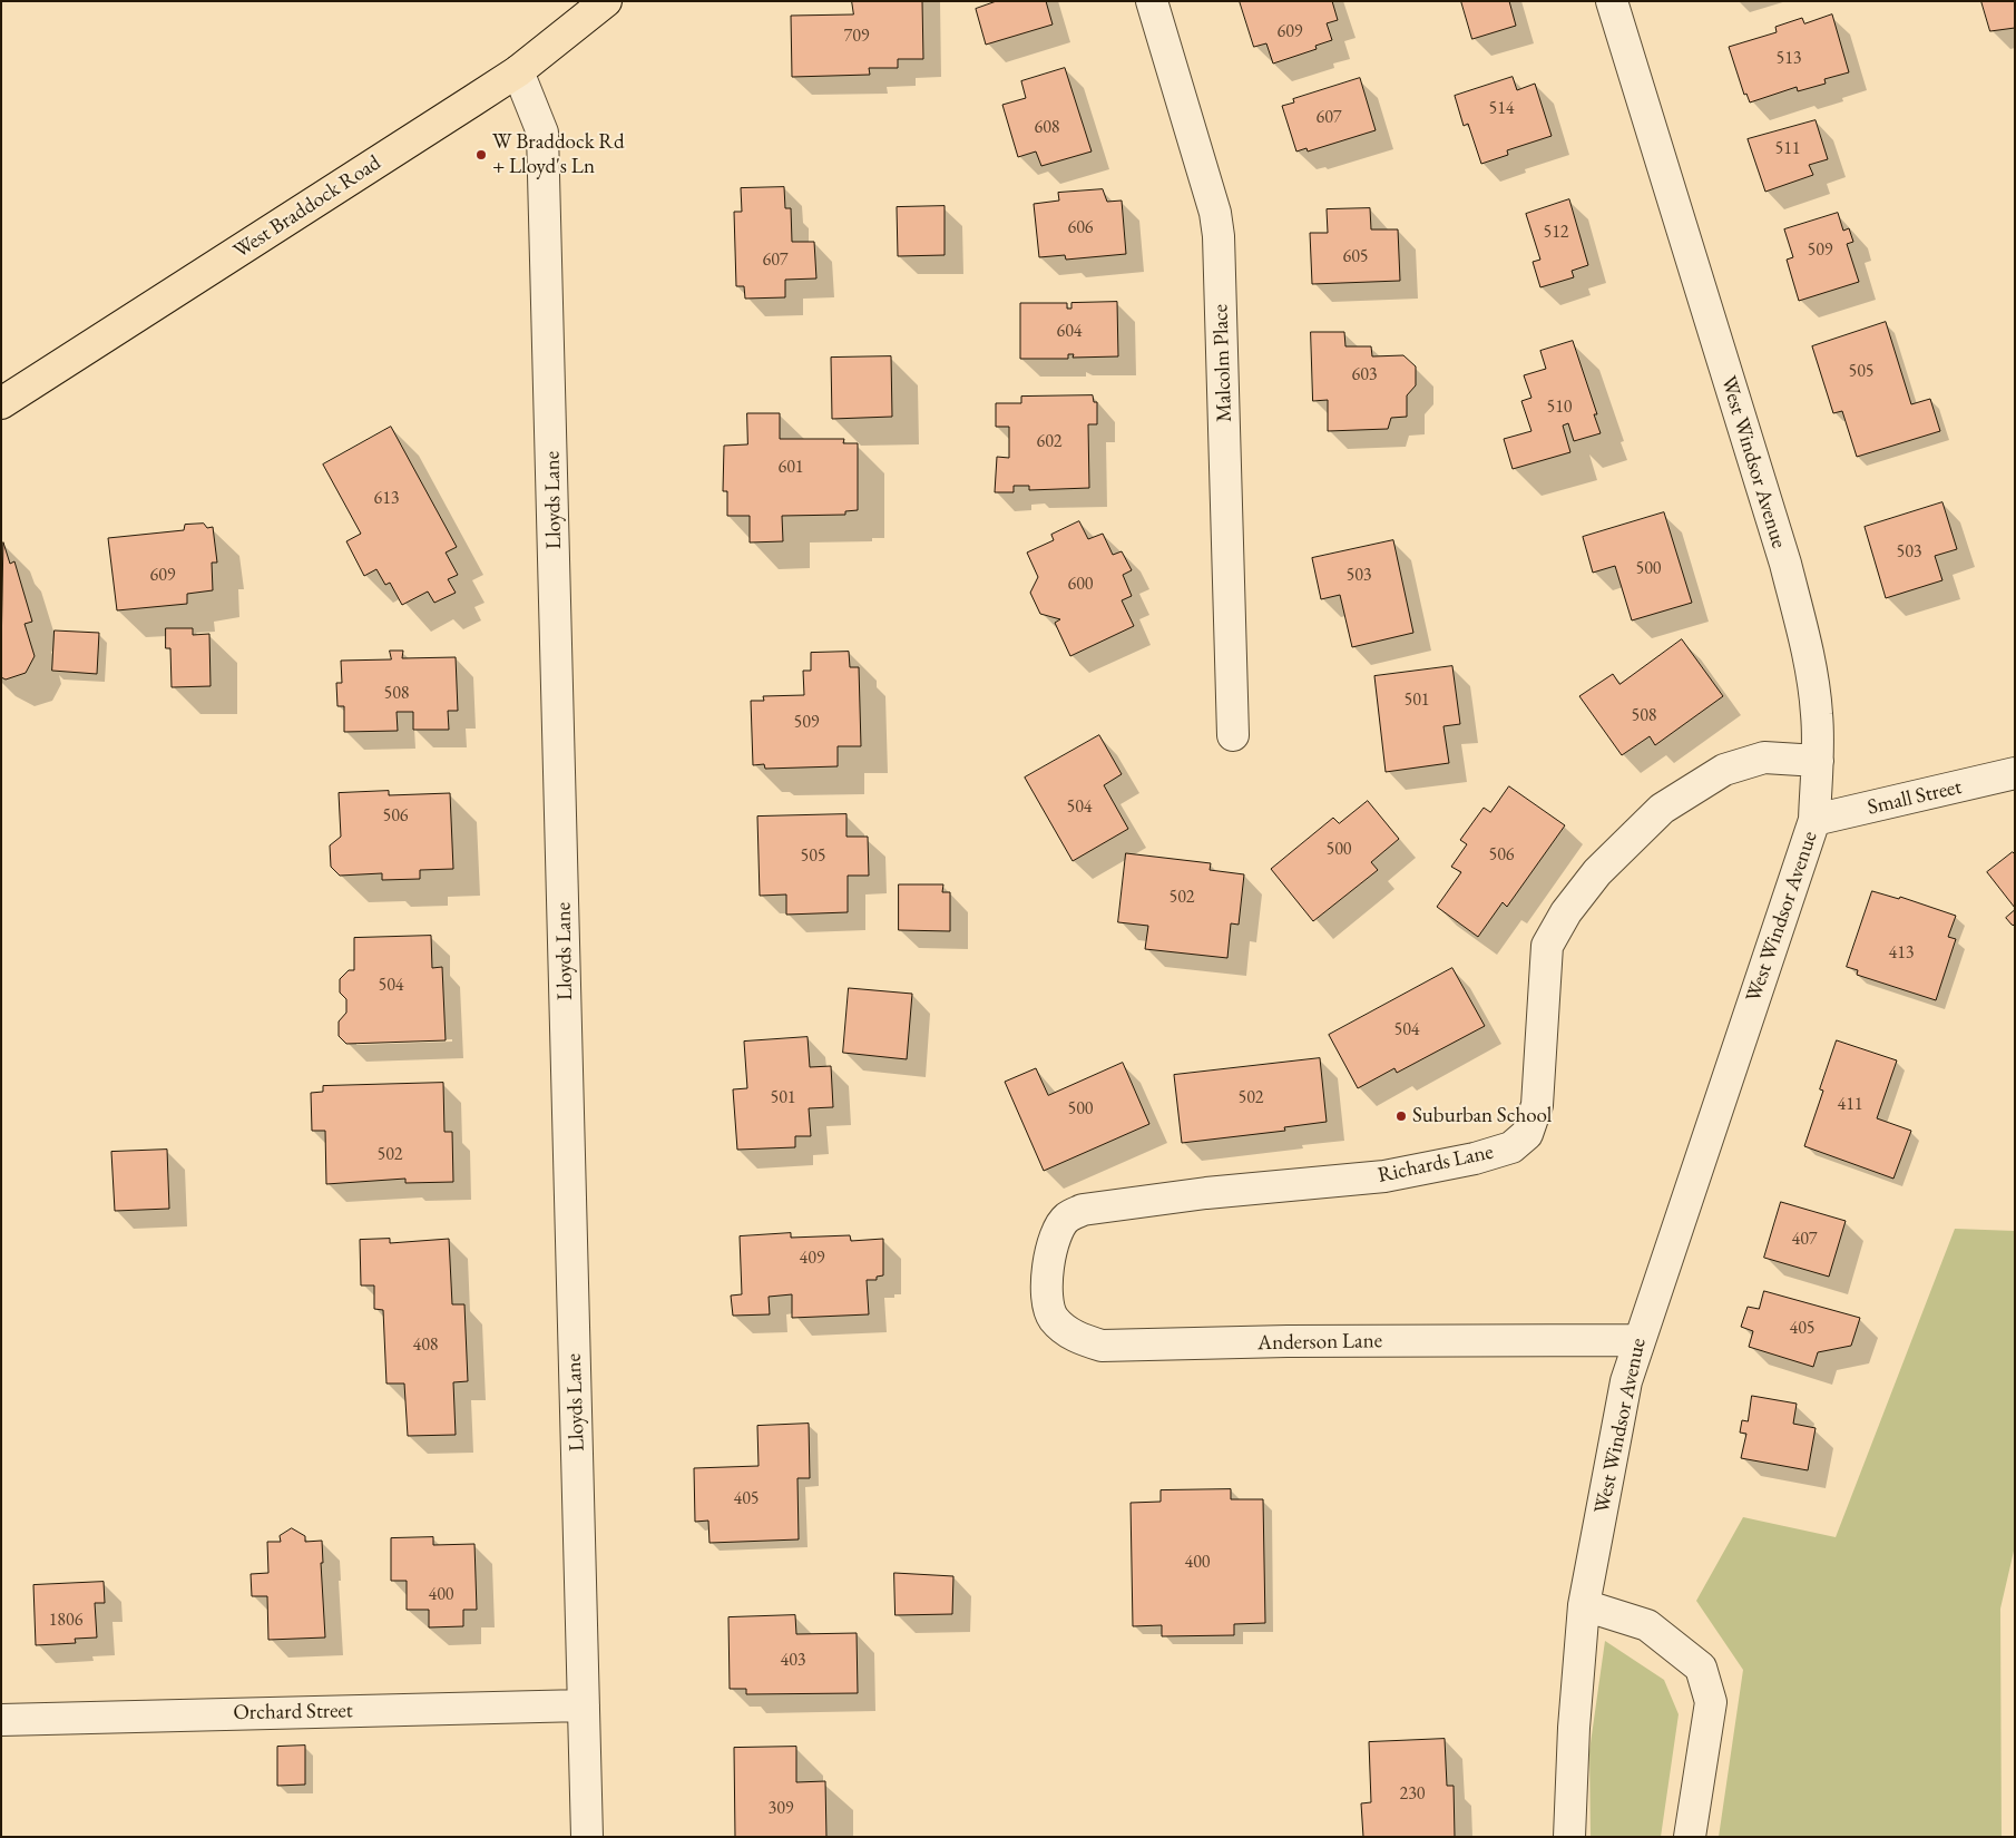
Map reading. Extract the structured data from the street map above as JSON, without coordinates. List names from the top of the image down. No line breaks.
{"streets":{"main road":["West Braddock Road"],"street":["Malcolm Place","West Windsor Avenue","Lloyds Lane","Small Street","Richards Lane","Anderson Lane","Orchard Street"]},"crossings":[["West Braddock Road","Lloyds Lane"],["West Windsor Avenue","Small Street"],["West Windsor Avenue","Richards Lane"],["West Windsor Avenue","Anderson Lane"],["Lloyds Lane","Orchard Street"],["Richards Lane","Anderson Lane"]],"places":["W Braddock Rd + Lloyd's Ln","Suburban School"],"house_numbers":["609","709","513","514","607","608","511","606","512","509","605","607","604","505","603","510","602","601","613","503","500","609","503","600","508","501","508","509","504","506","500","506","505","502","413","504","504","501","502","411","500","502","407","409","405","408","405","400","400","1806","403","230","309"]}
